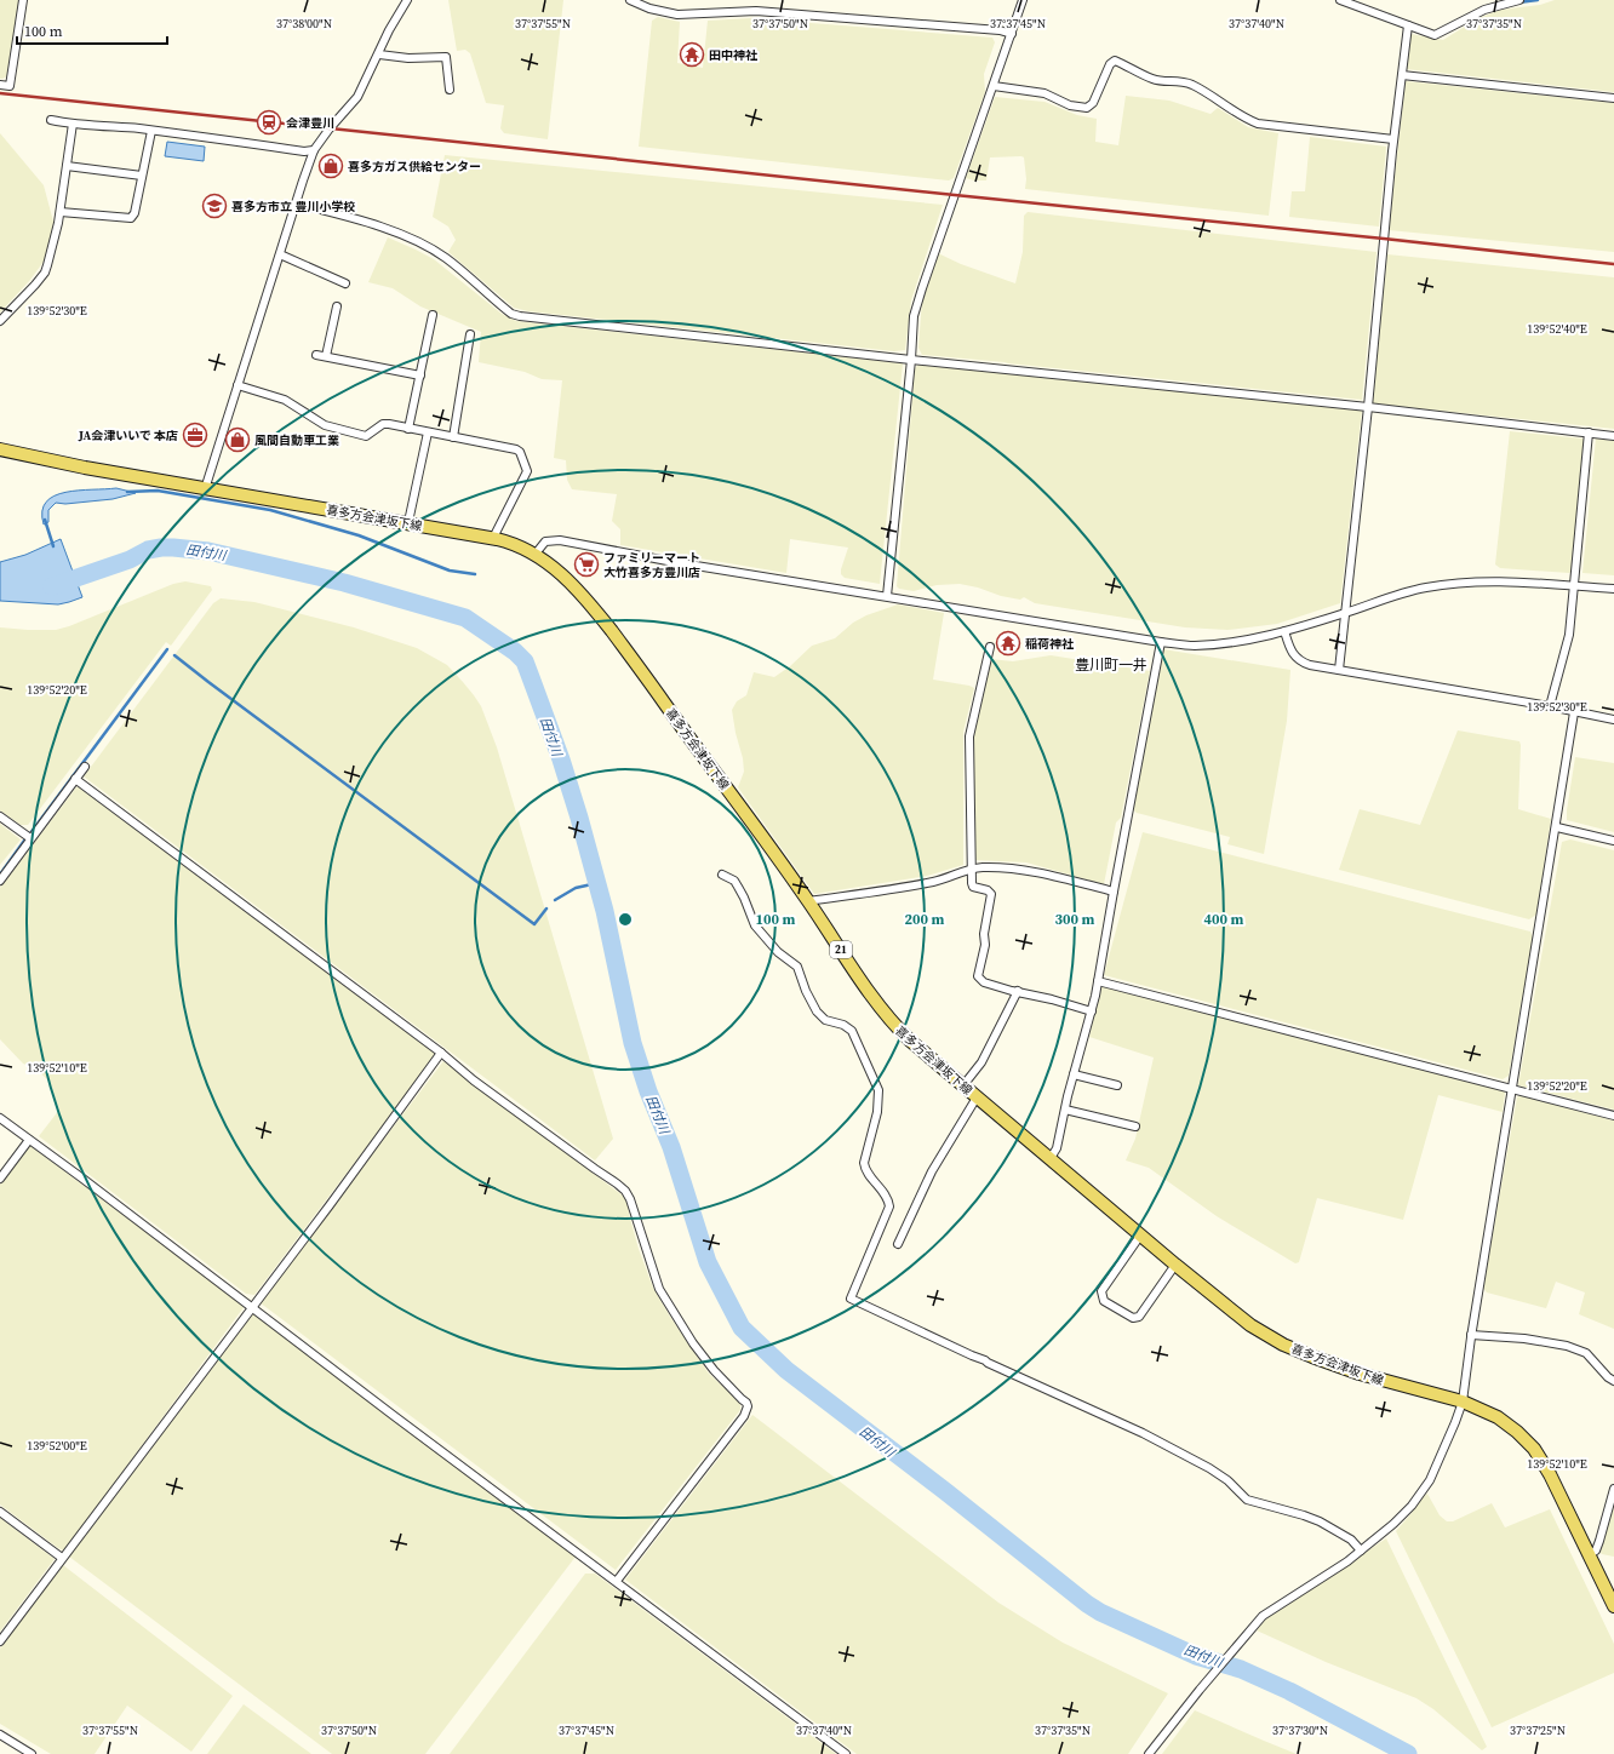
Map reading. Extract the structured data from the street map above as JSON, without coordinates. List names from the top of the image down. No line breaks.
{"streets":{"main road":["喜多方会津坂下線","21"]},"districts":["豊川町一井"],"water":["田付川"],"places":{"temple":["田中神社","稲荷神社"],"station":["会津豊川"],"shop":["喜多方ガス供給センター","風間自動車工業"],"school or university":["喜多方市立 豊川小学校"],"office":["JA会津いいで 本店"],"supermarket":["ファミリーマート 大竹喜多方豊川店"]},"scale_bar":"100 m","coordinates":["37°38'00\"N","37°37'55\"N","37°37'50\"N","37°37'45\"N","37°37'40\"N","37°37'35\"N","139°52'30\"E","139°52'40\"E","139°52'20\"E","139°52'10\"E","139°52'00\"E","37°37'30\"N","37°37'25\"N"],"rings":["100 m","200 m","300 m","400 m"]}
